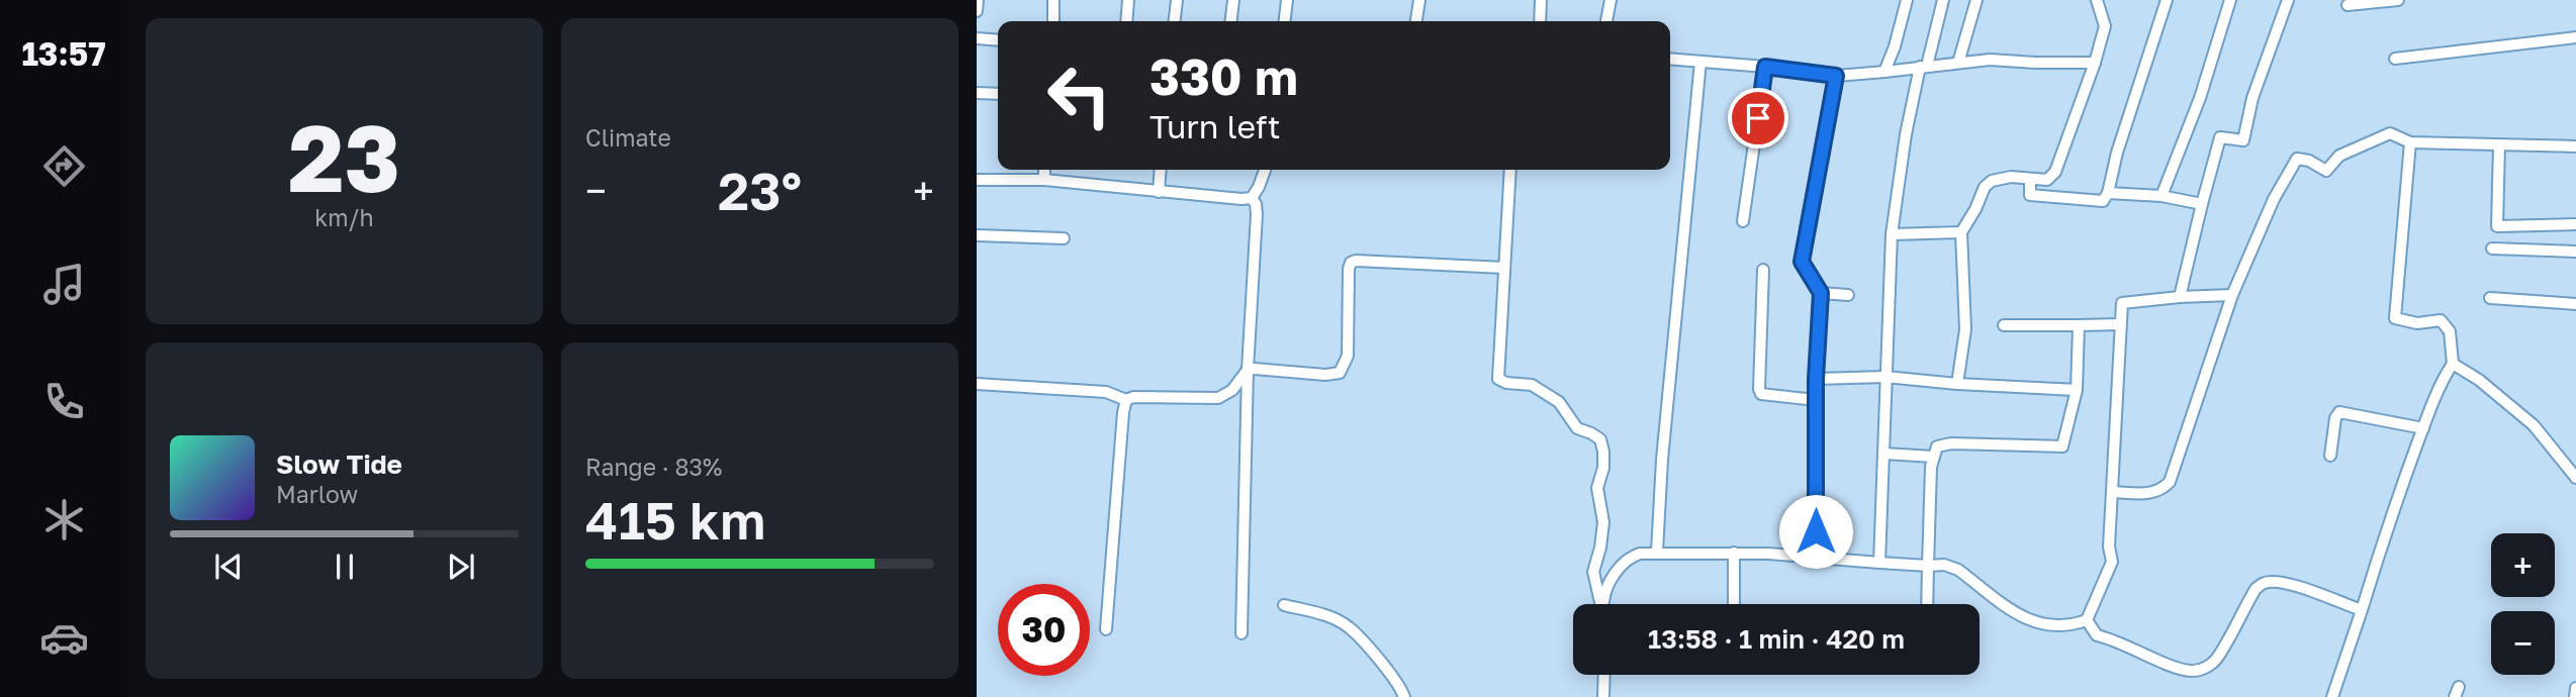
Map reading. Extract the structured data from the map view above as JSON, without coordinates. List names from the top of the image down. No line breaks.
{"page":{"tabs":"13:57","tile":[["23","km/h"],"Climate",["Range · 83%","415 km"]],"turn":["330 m","Turn left"],"heat":["−","23°","+"],"song":["Slow Tide","Marlow"],"map_buttons":["+","−"],"limit":"30","trip":"13:58 · 1 min · 420 m"}}
